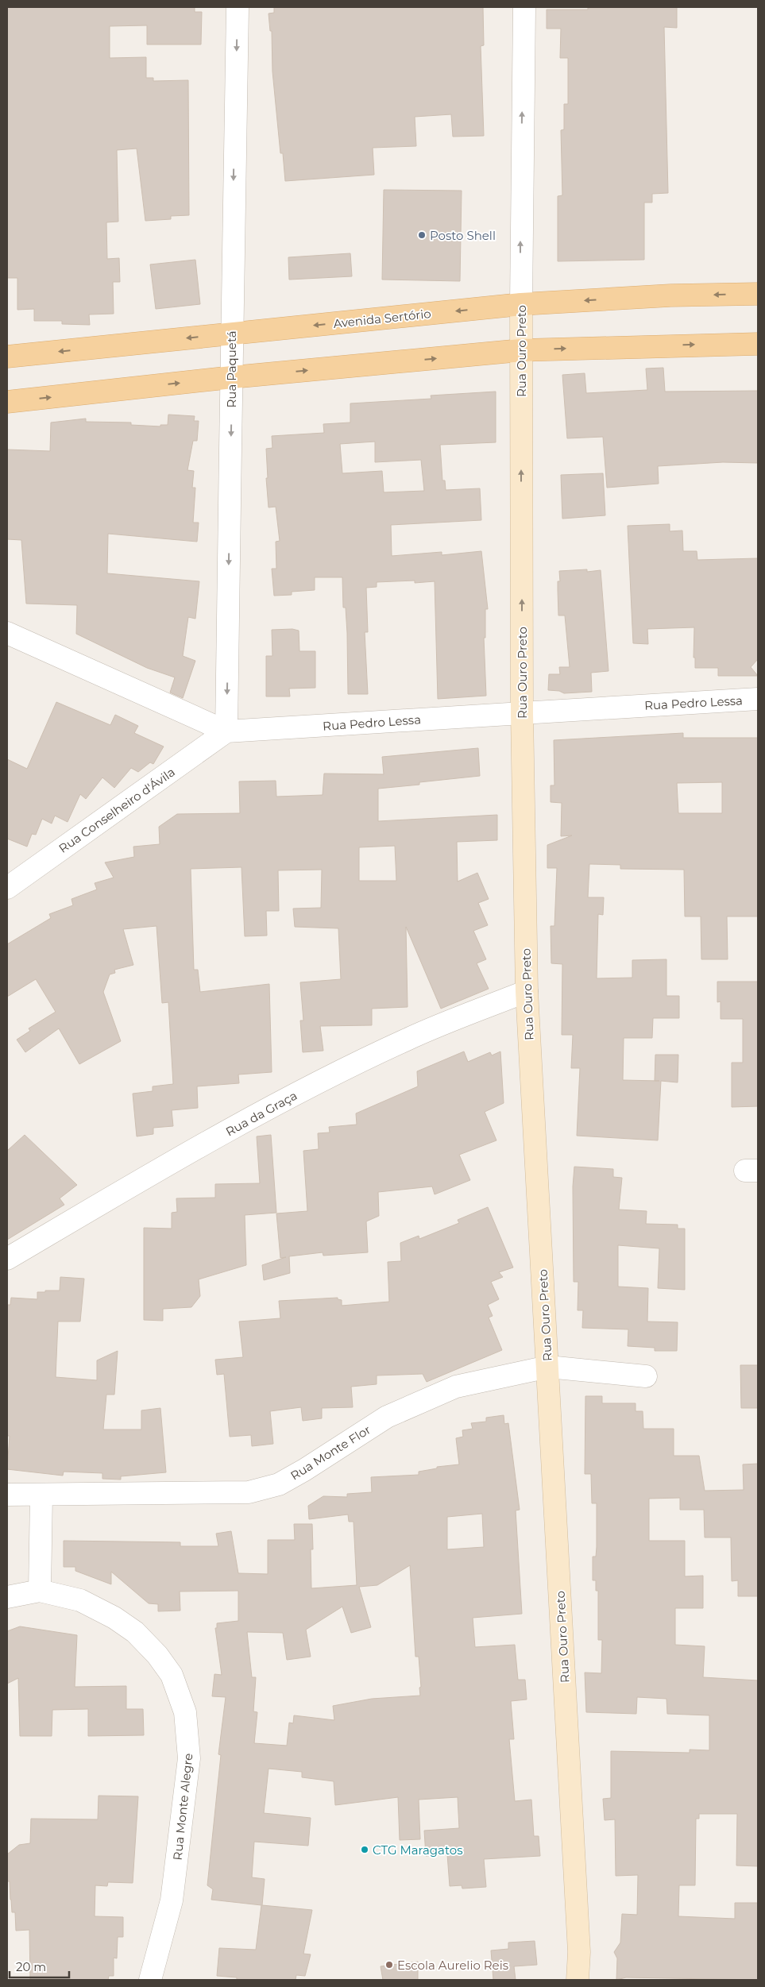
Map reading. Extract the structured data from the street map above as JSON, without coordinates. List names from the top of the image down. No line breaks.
{"streets":{"main road":["Avenida Sertório","Rua Ouro Preto"],"street":["Rua Paquetá","Rua Pedro Lessa","Rua Conselheiro d'Ávila","Rua da Graça","Rua Monte Flor","Rua Monte Alegre"]},"crossings":[["Avenida Sertório","Rua Ouro Preto"],["Avenida Sertório","Rua Paquetá"],["Rua Ouro Preto","Rua Pedro Lessa"],["Rua Ouro Preto","Rua da Graça"],["Rua Ouro Preto","Rua Monte Flor"],["Rua Paquetá","Rua Pedro Lessa"],["Rua Paquetá","Rua Conselheiro d'Ávila"],["Rua Pedro Lessa","Rua Conselheiro d'Ávila"]],"one_way":["Rua Paquetá"],"places":["Posto Shell","CTG Maragatos","Escola Aurelio Reis"],"scale_bar":"20 m"}
